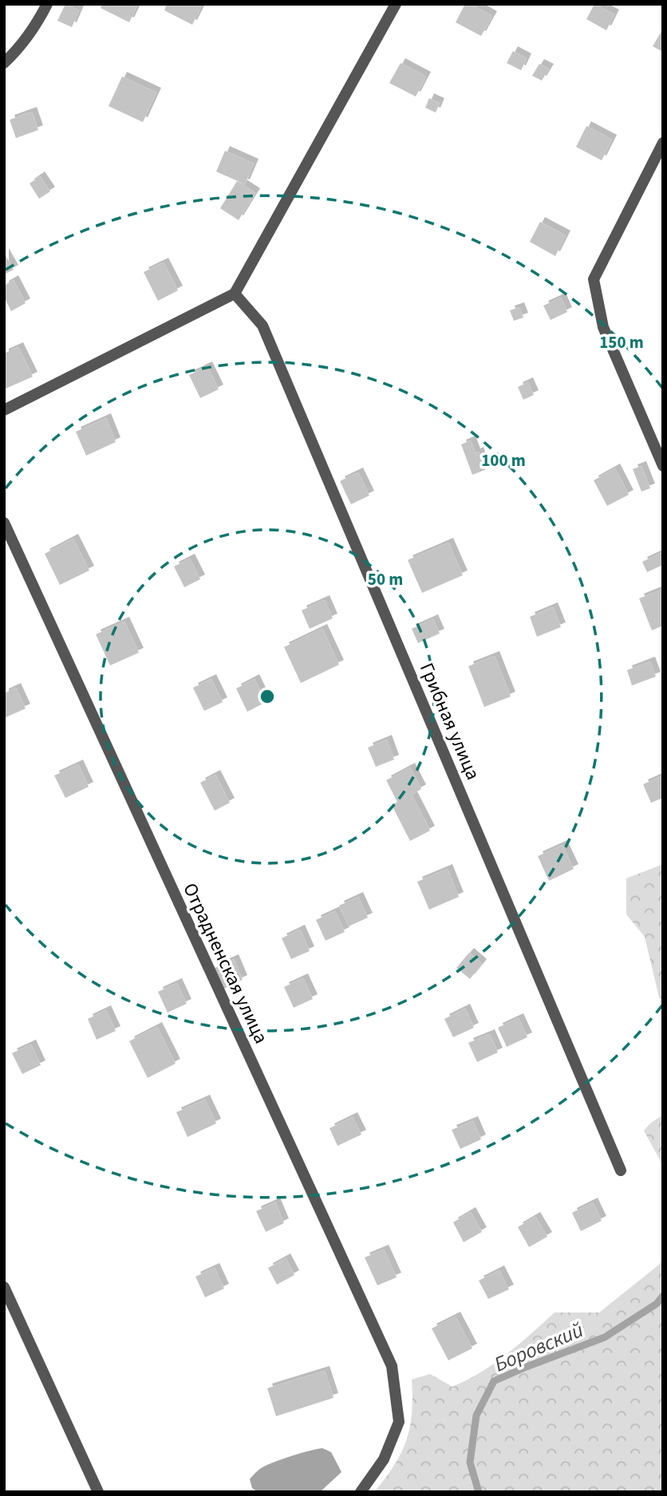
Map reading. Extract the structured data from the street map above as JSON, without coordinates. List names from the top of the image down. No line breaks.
{"streets":{"street":["Грибная улица","Отрадненская улица"]},"water":["Боровский"],"rings":["150 m","100 m","50 m"]}
